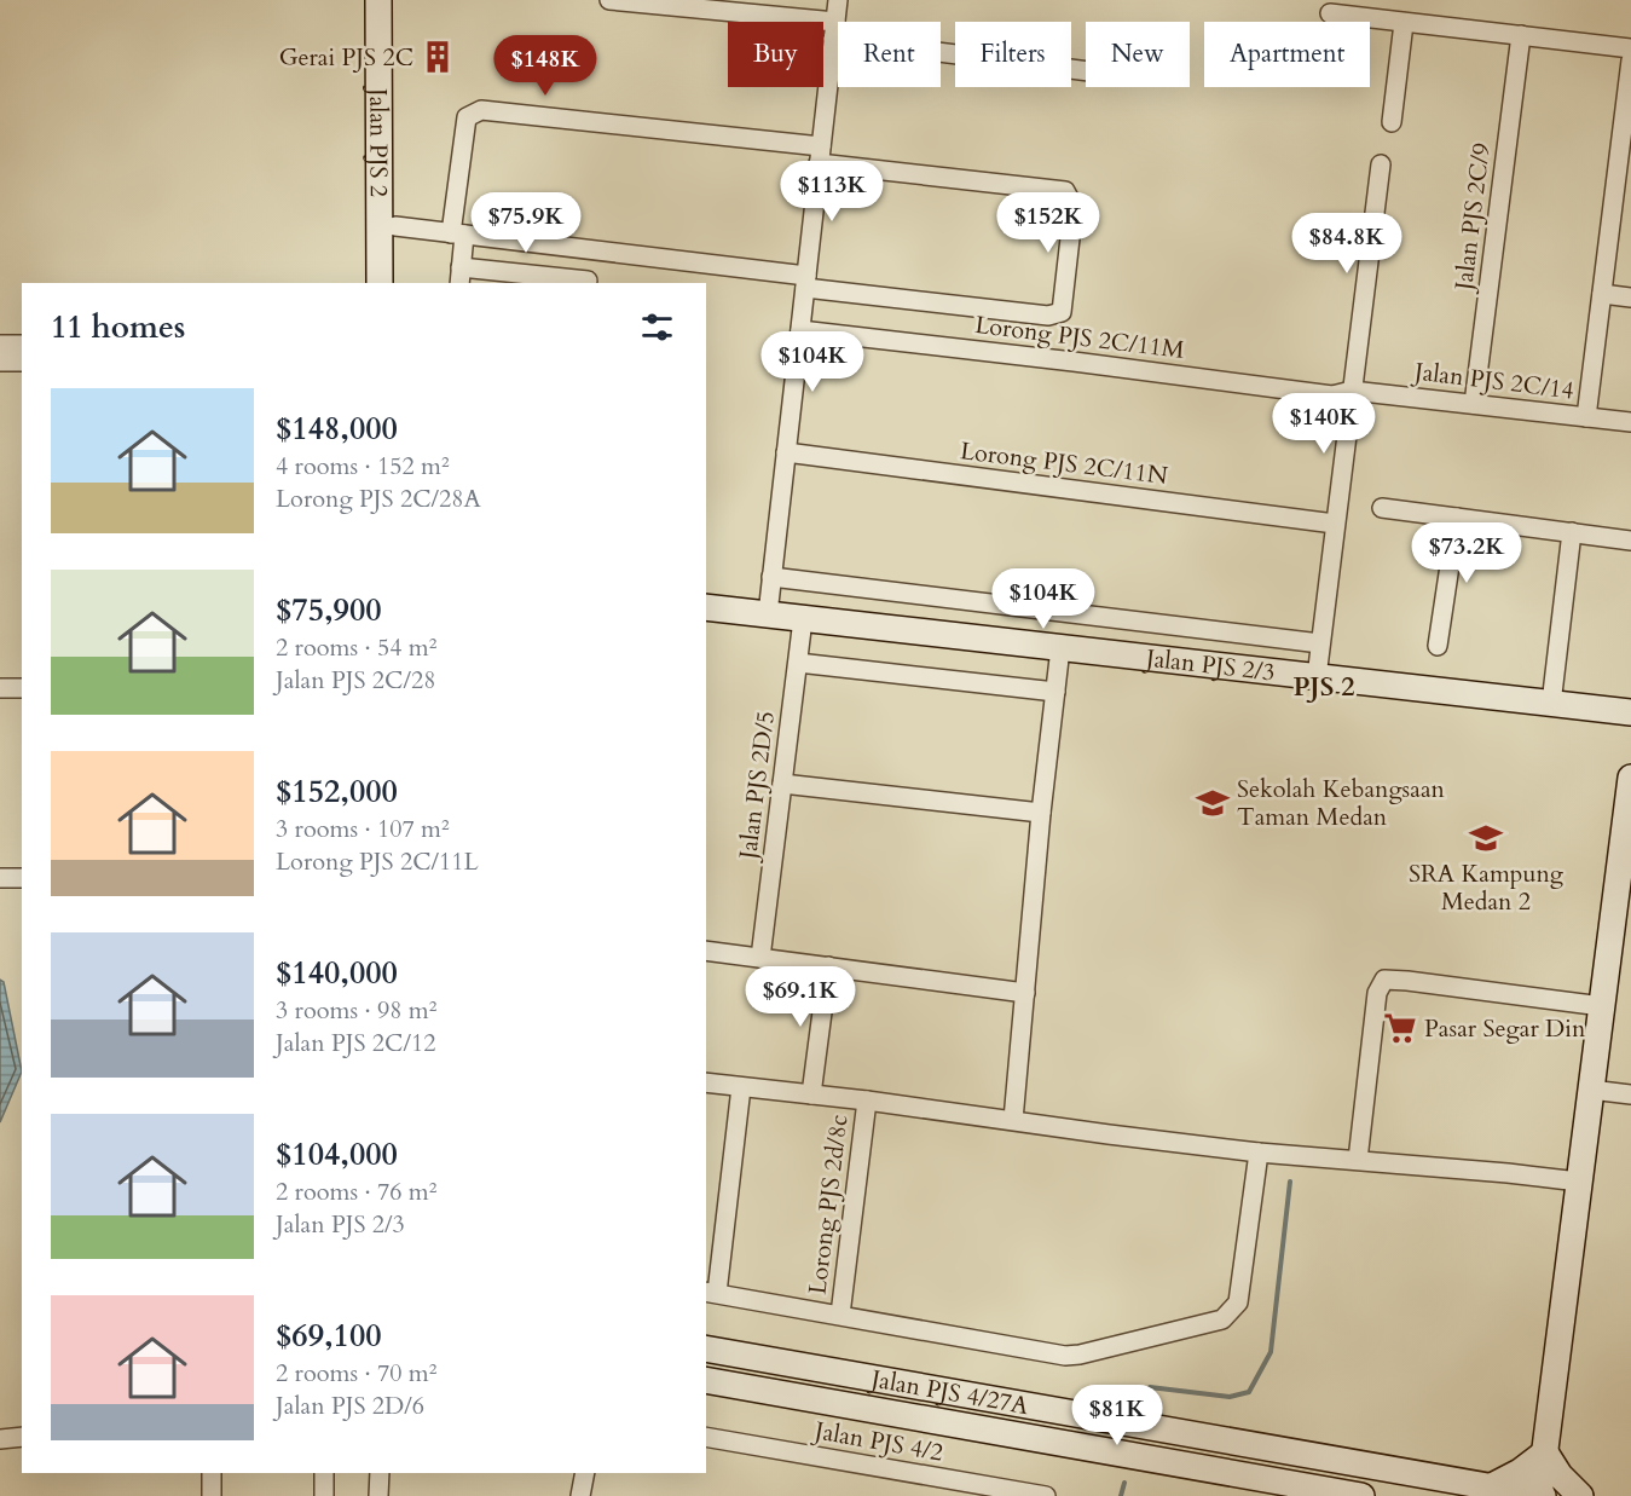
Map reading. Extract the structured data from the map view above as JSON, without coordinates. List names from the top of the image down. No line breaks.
{"streets":{"main road":["Jalan PJS 2","Jalan PJS 2/3","Jalan PJS 4/27A"],"street":["Jalan PJS 2C/9","Lorong PJS 2C/11M","Jalan PJS 2C/14","Lorong PJS 2C/11N","Jalan PJS 2D/5","Lorong PJS 2d/8c","Jalan PJS 4/2"]},"crossings":[["Jalan PJS 2C/9","Jalan PJS 2C/14"],["Lorong PJS 2C/11M","Jalan PJS 2C/14"],["Jalan PJS 2/3","Jalan PJS 2D/5"]],"districts":["PJS 2"],"places":{"building":["Gerai PJS 2C"],"school or university":["Sekolah Kebangsaan Taman Medan","SRA Kampung Medan 2"],"supermarket":["Pasar Segar Din"]},"page":{"chip":["Buy","Rent","Filters","New","Apartment"],"price":["$148K","$113K","$75.9K","$152K","$84.8K","$104K","$140K","$73.2K","$104K","$69.1K","$81K"],"heading":"11 homes","list":[{"name":"$148,000","note":"4 rooms · 152 m² · Lorong PJS 2C/28A"},{"name":"$75,900","note":"2 rooms · 54 m² · Jalan PJS 2C/28"},{"name":"$152,000","note":"3 rooms · 107 m² · Lorong PJS 2C/11L"},{"name":"$140,000","note":"3 rooms · 98 m² · Jalan PJS 2C/12"},{"name":"$104,000","note":"2 rooms · 76 m² · Jalan PJS 2/3"},{"name":"$69,100","note":"2 rooms · 70 m² · Jalan PJS 2D/6"}]}}
